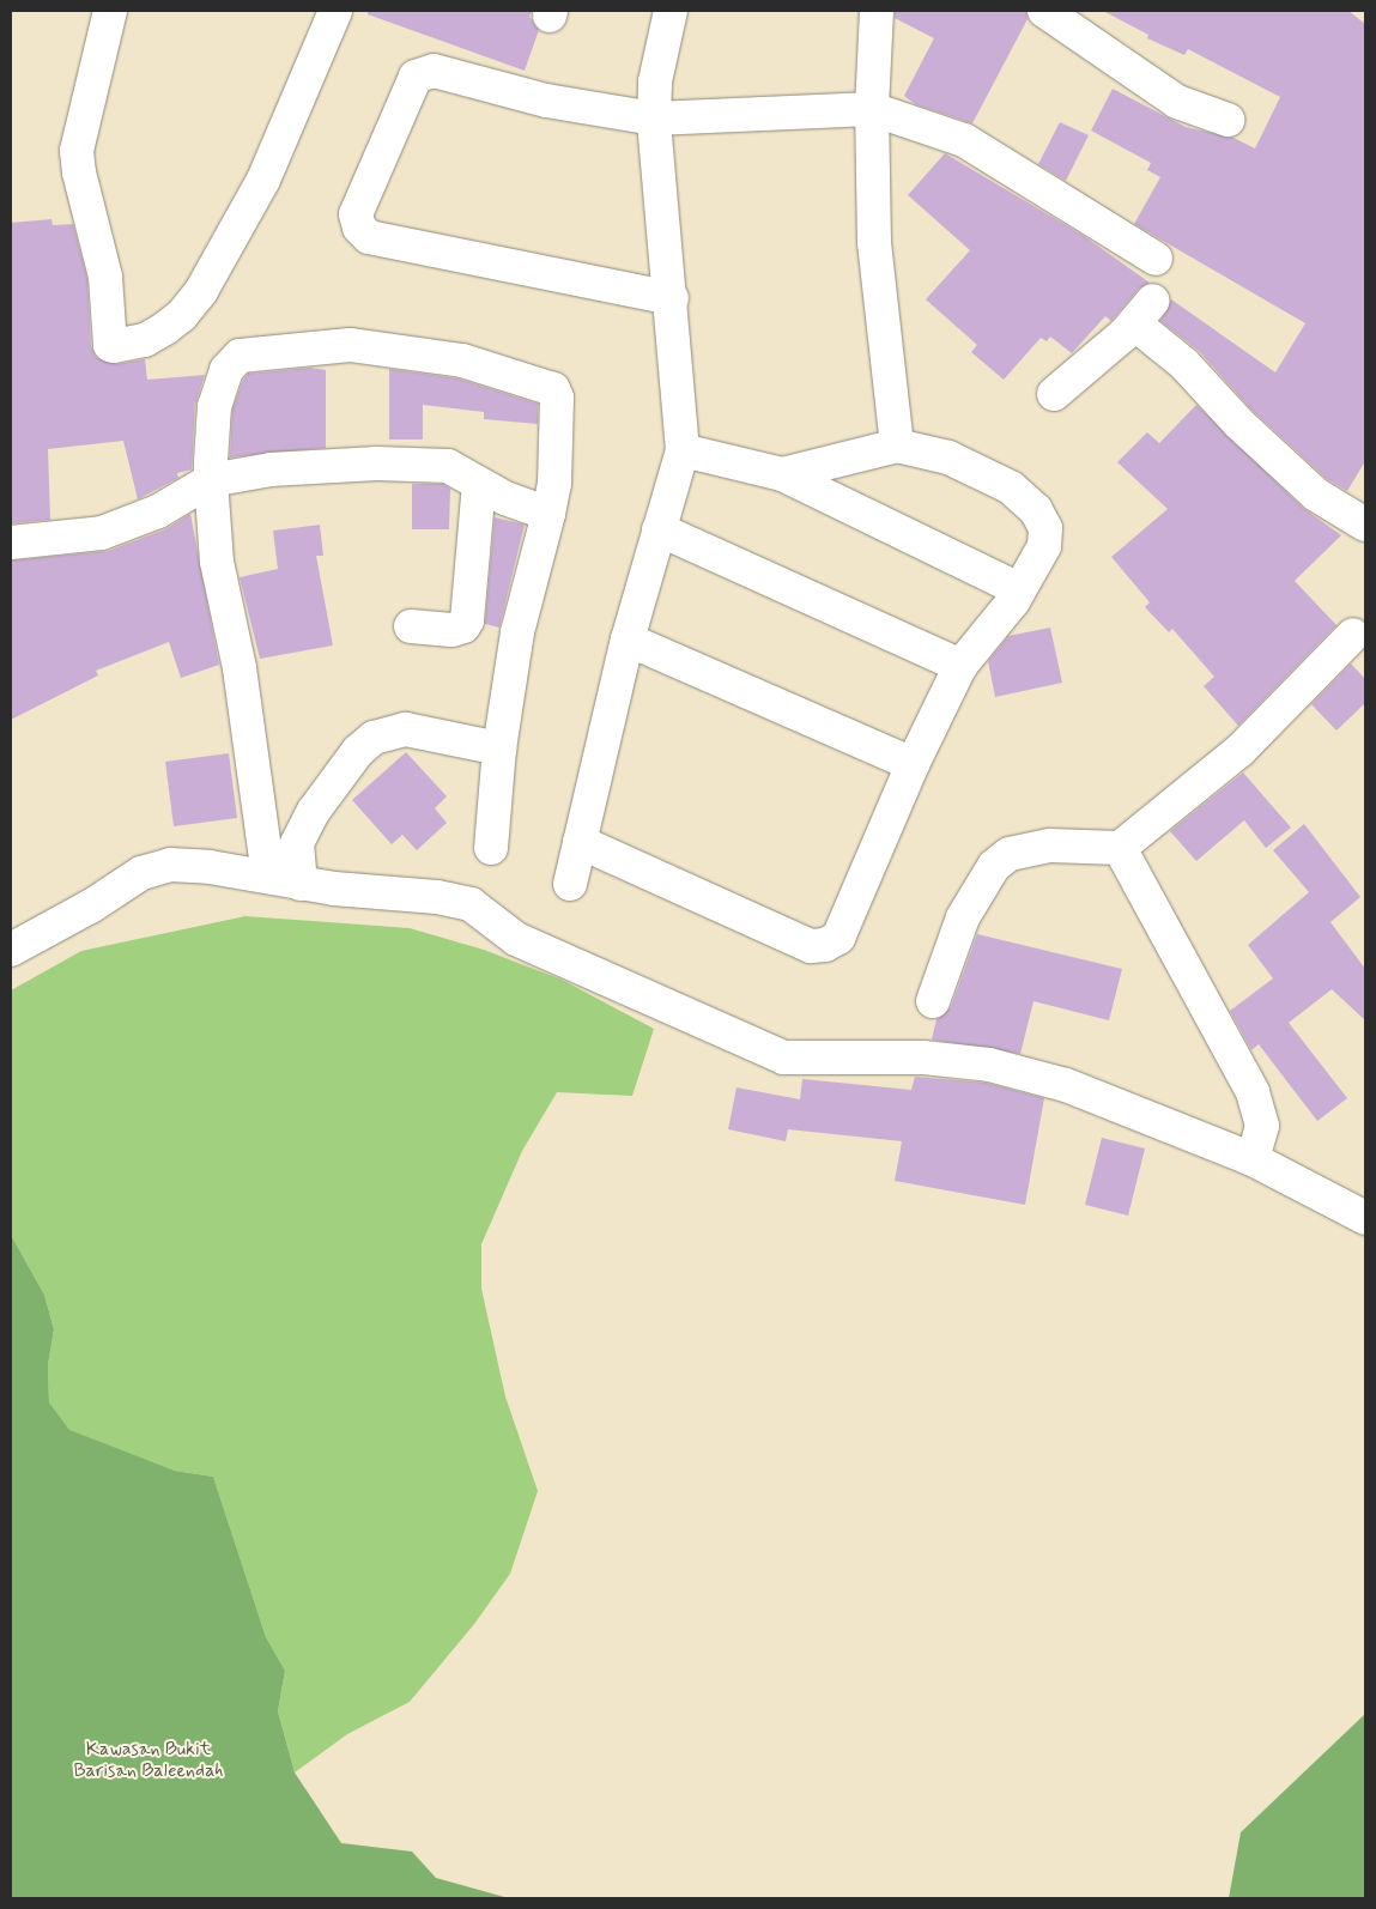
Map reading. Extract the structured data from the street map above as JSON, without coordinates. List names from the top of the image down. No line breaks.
{"parks":["Kawasan Bukit Barisan Baleendah"]}
